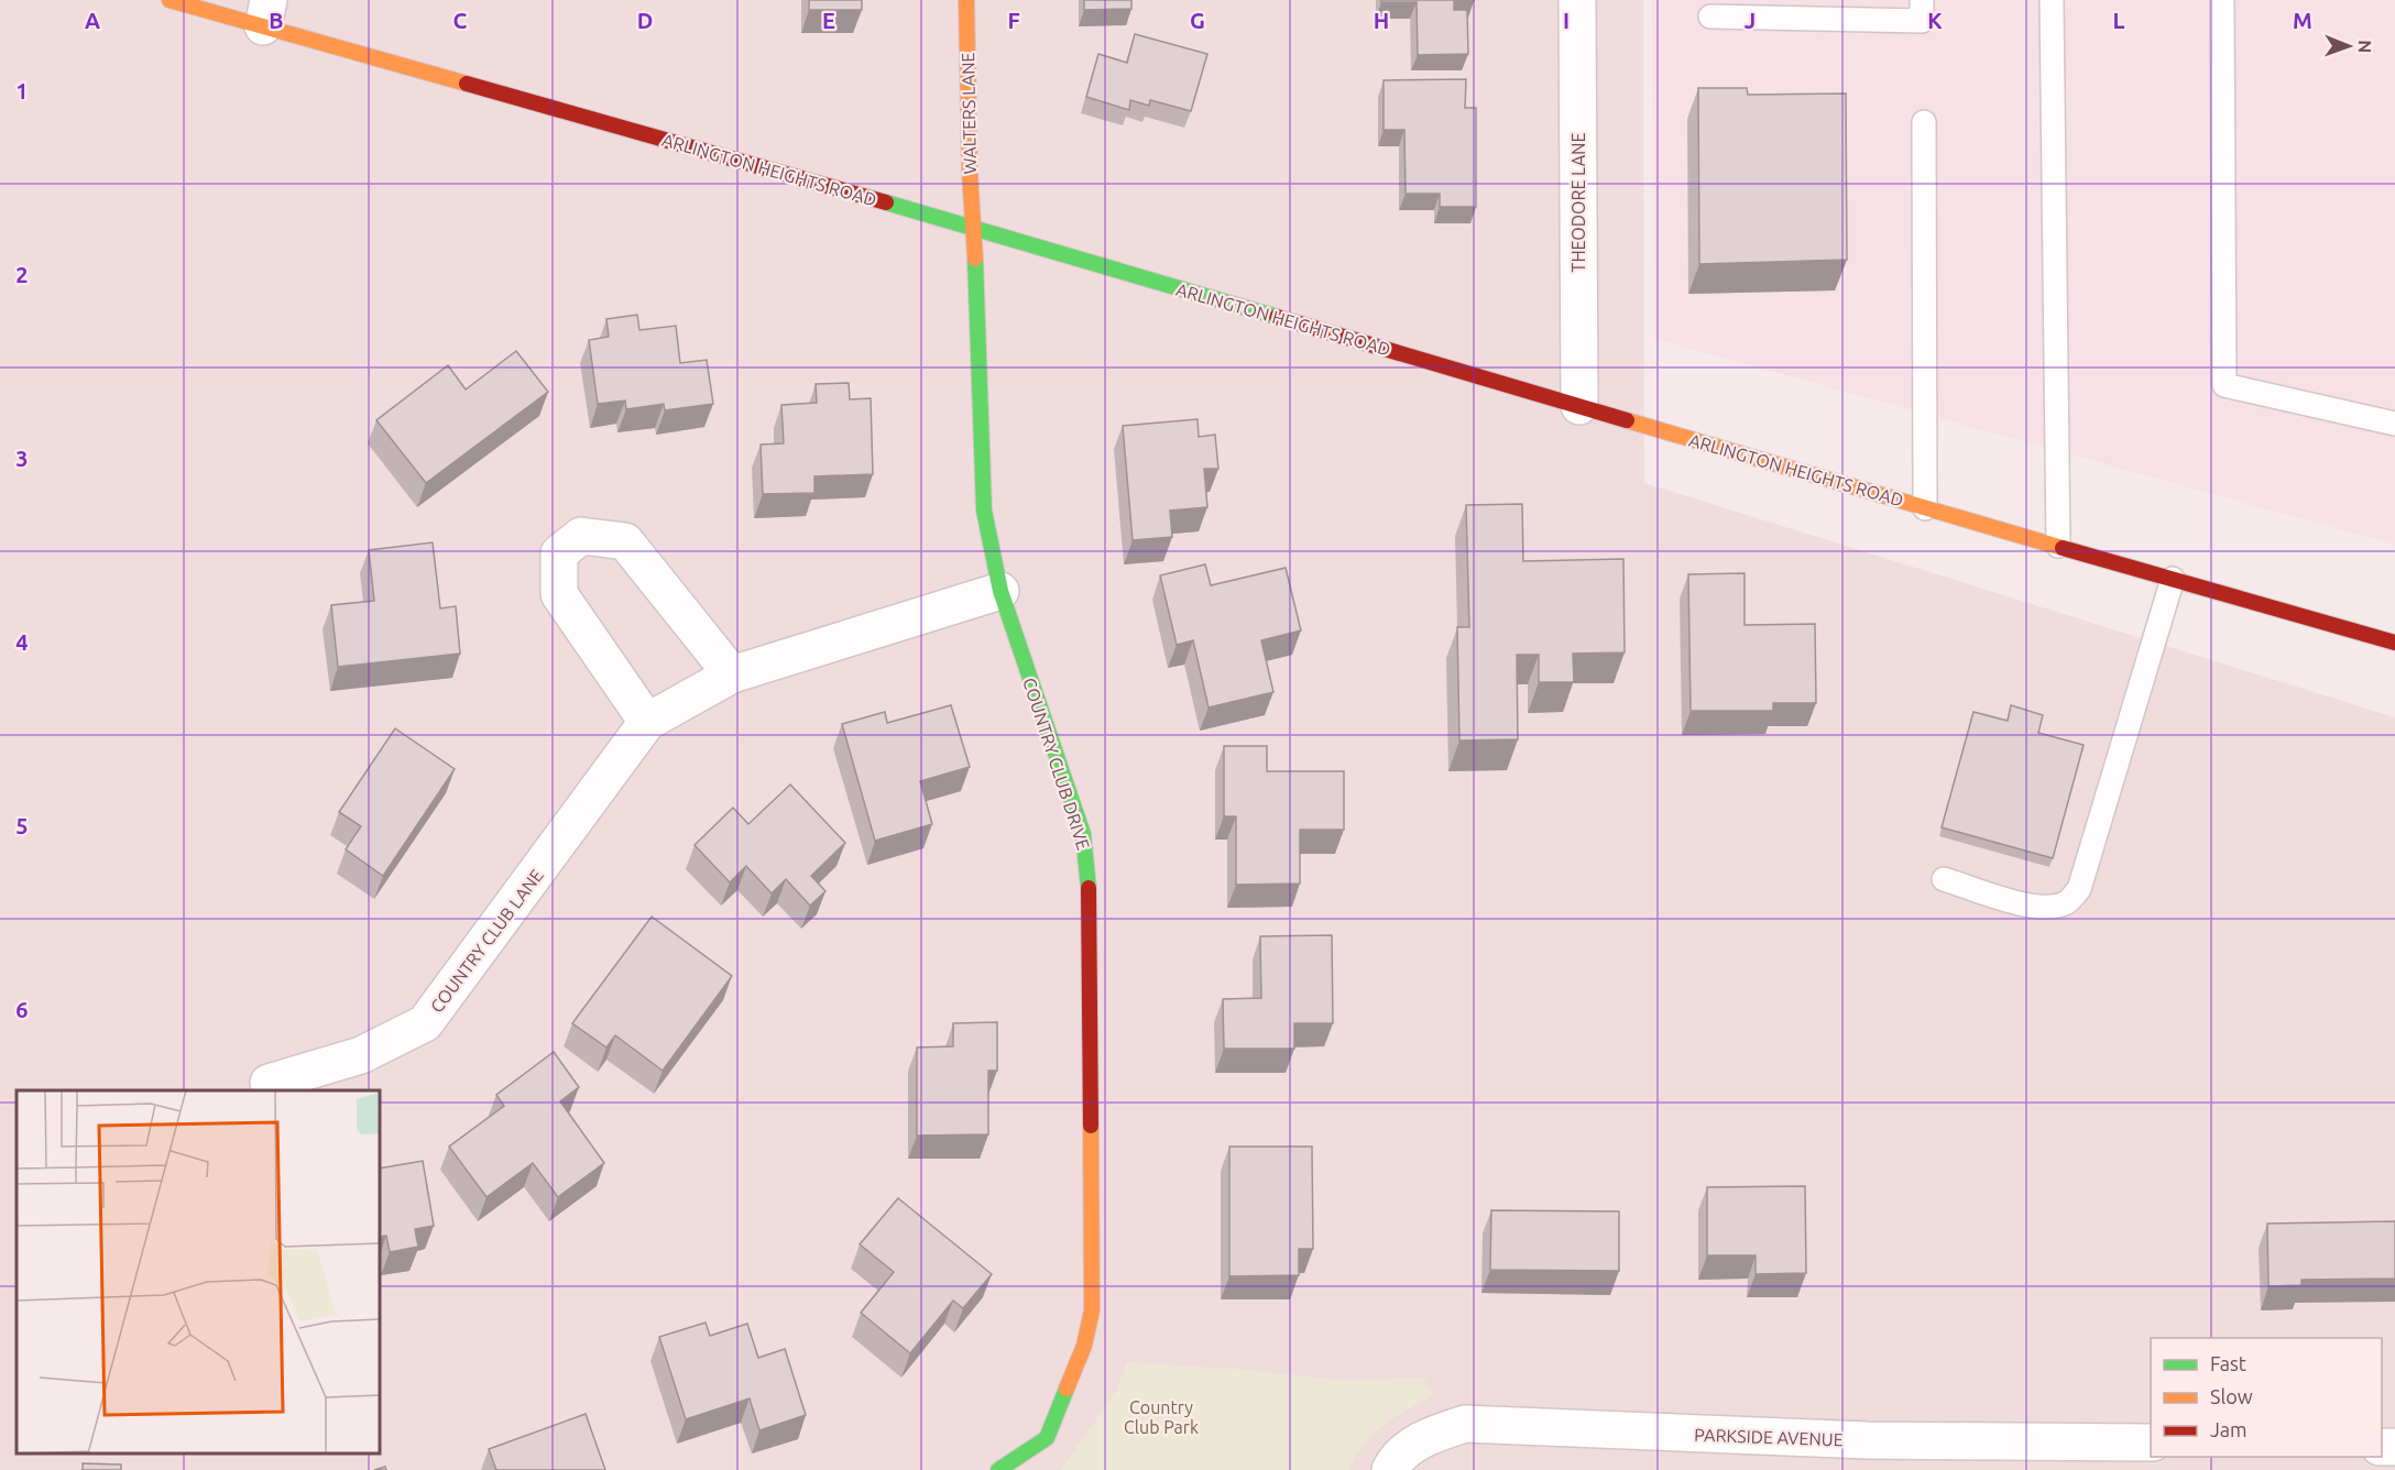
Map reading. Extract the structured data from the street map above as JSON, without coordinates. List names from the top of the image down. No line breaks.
{"streets":{"street":["WALTERS LANE","ARLINGTON HEIGHTS ROAD","THEODORE LANE","COUNTRY CLUB DRIVE","COUNTRY CLUB LANE","PARKSIDE AVENUE"]},"crossings":[["WALTERS LANE","ARLINGTON HEIGHTS ROAD"],["WALTERS LANE","COUNTRY CLUB DRIVE"],["ARLINGTON HEIGHTS ROAD","THEODORE LANE"],["ARLINGTON HEIGHTS ROAD","COUNTRY CLUB DRIVE"],["COUNTRY CLUB DRIVE","COUNTRY CLUB LANE"]],"parks":["Country Club Park"],"legend":["Fast","Slow","Jam"],"north":"right","grid":{"columns":["A","B","C","D","E","F","G","H","I","J","K","L","M"],"rows":["1","2","3","4","5","6"]}}
